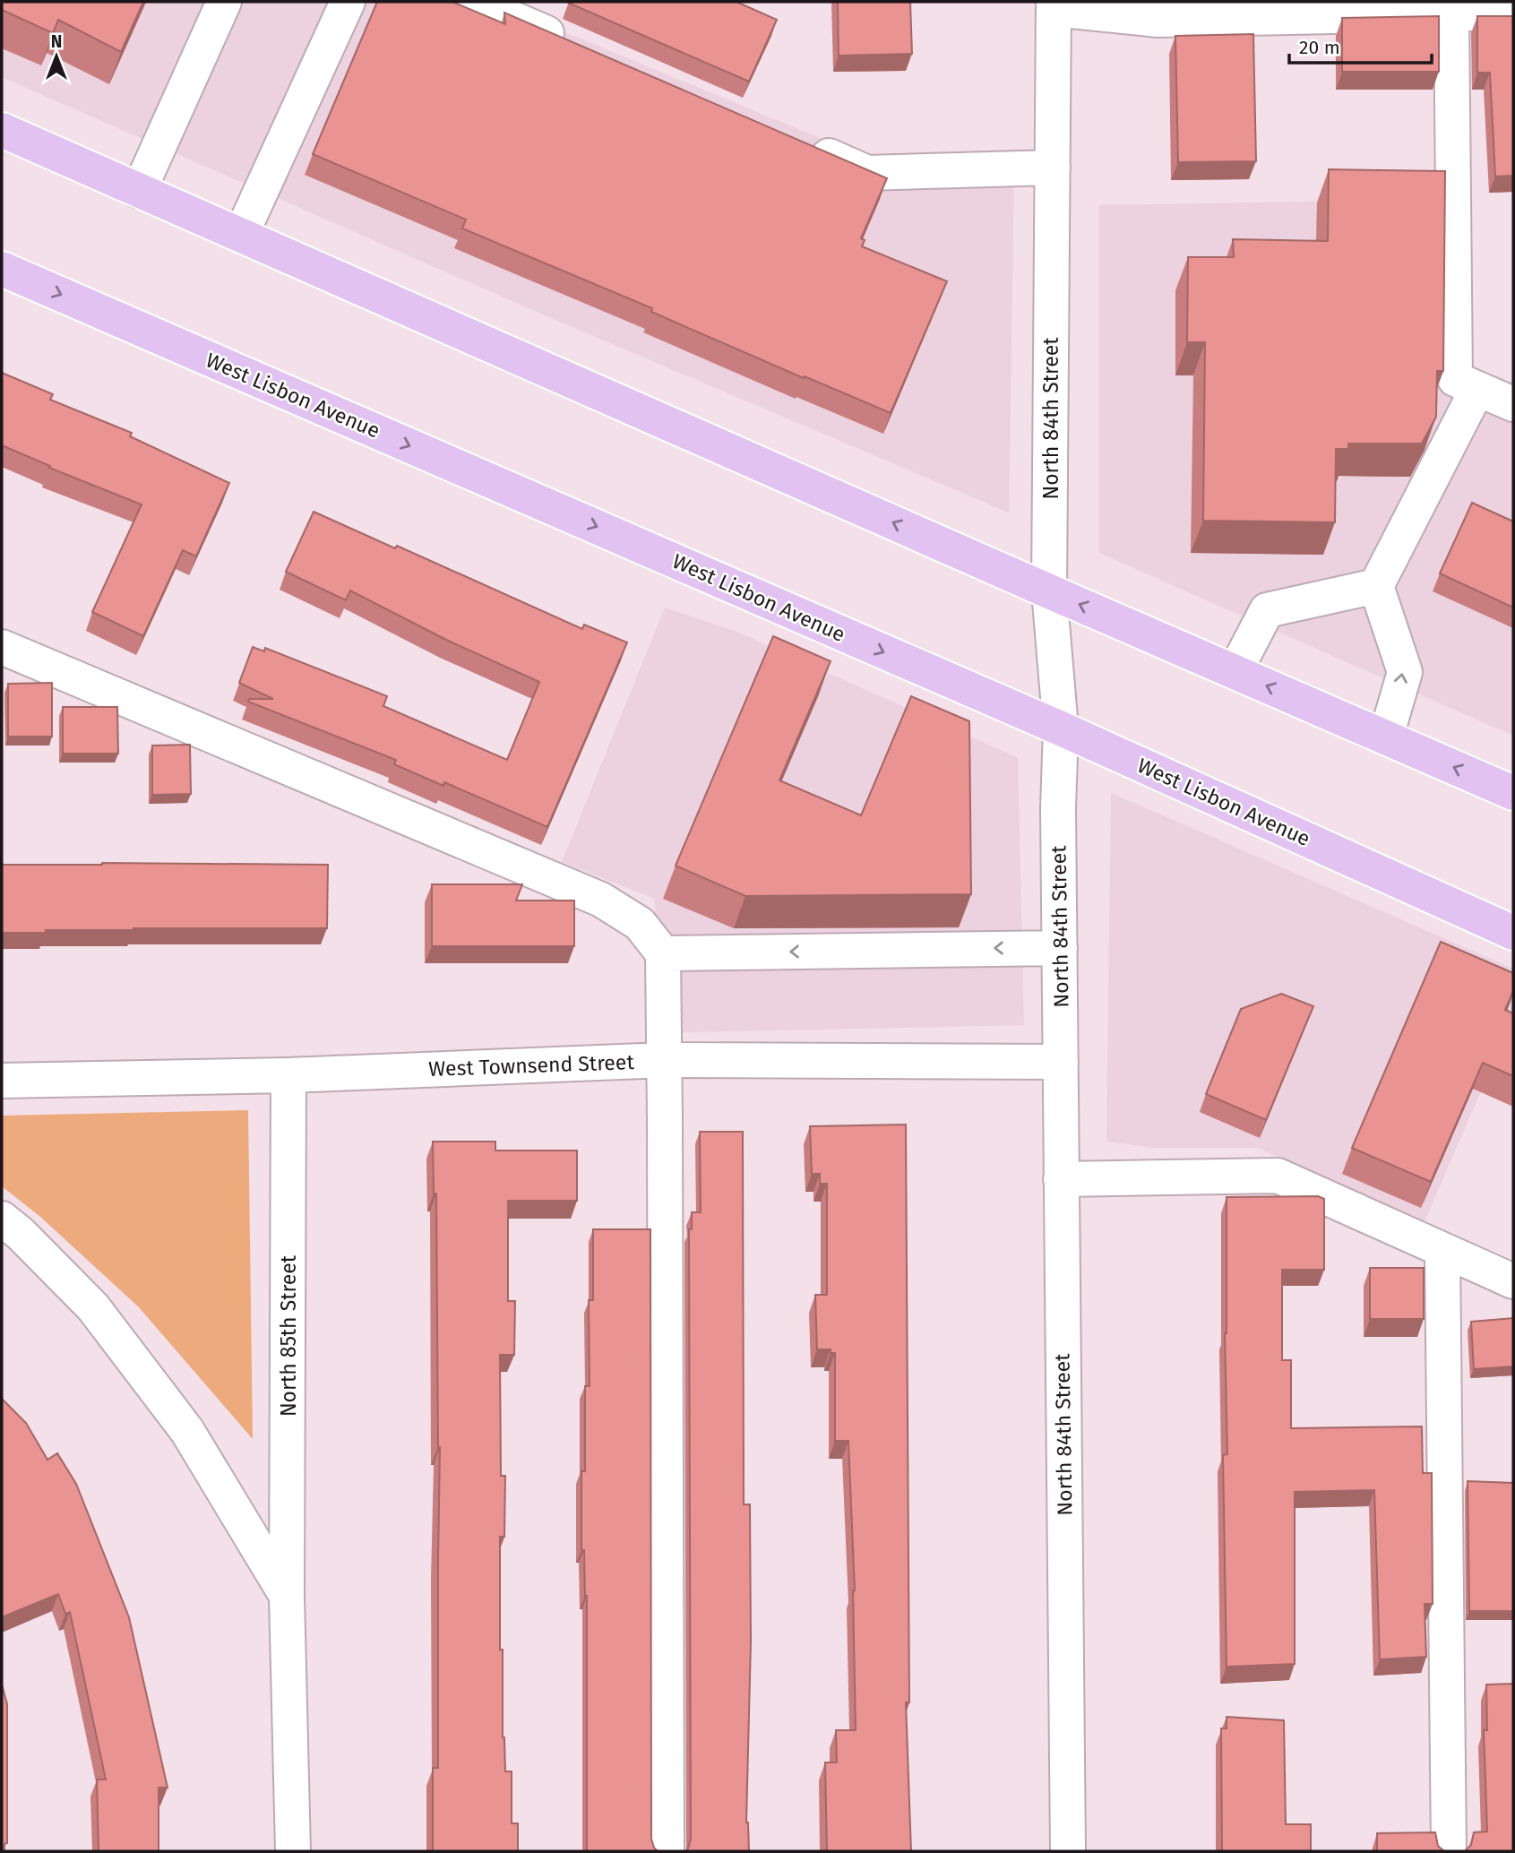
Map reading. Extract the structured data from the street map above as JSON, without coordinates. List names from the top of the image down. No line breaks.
{"streets":{"main road":["West Lisbon Avenue"],"street":["North 84th Street","West Townsend Street","North 85th Street"]},"crossings":[["West Lisbon Avenue","North 84th Street"],["North 84th Street","West Townsend Street"],["West Townsend Street","North 85th Street"]],"scale_bar":"20 m","north":"top"}
